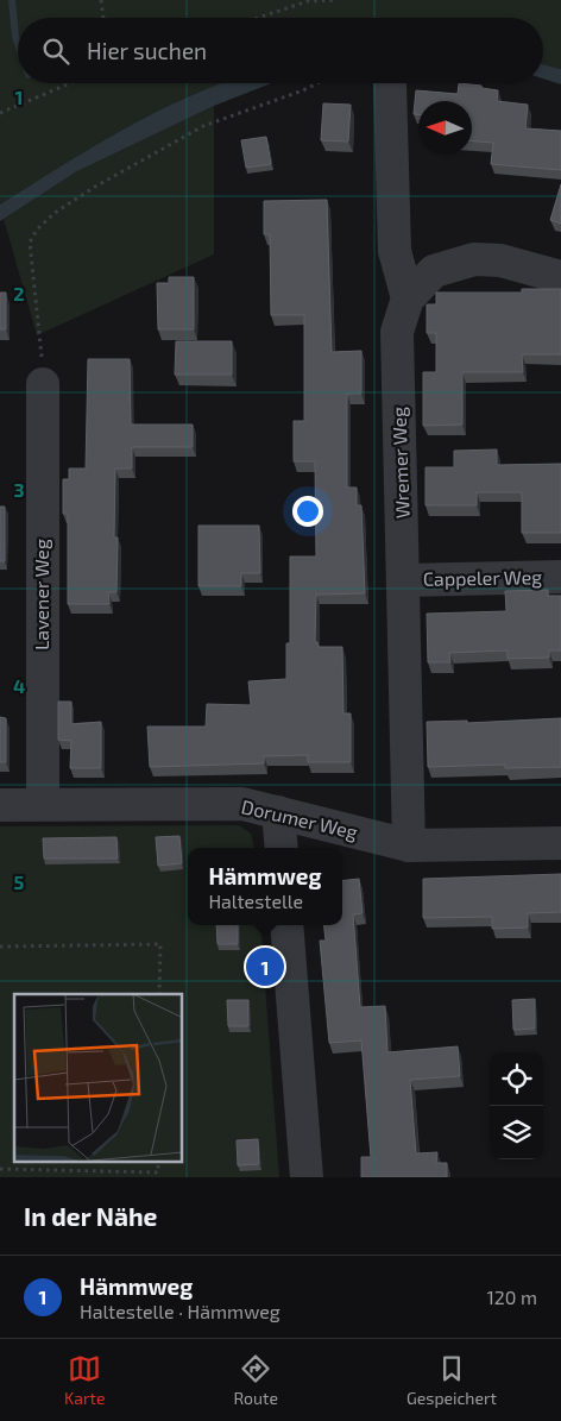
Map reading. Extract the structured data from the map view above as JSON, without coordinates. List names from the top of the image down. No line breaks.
{"streets":{"street":["Wremer Weg","Cappeler Weg","Lavener Weg","Dorumer Weg"]},"crossings":[["Wremer Weg","Cappeler Weg"],["Wremer Weg","Dorumer Weg"],["Lavener Weg","Dorumer Weg"]],"north":"left","page":{"search":"Hier suchen","popup":["Hämmweg","Haltestelle"],"pins":"1","heading":"In der Nähe","list":[{"mark":"1","name":"Hämmweg","note":"Haltestelle · Hämmweg","value":"120 m"}],"nav":["Karte","Route","Gespeichert"]},"grid":{"rows":["1","2","3","4","5"]}}
